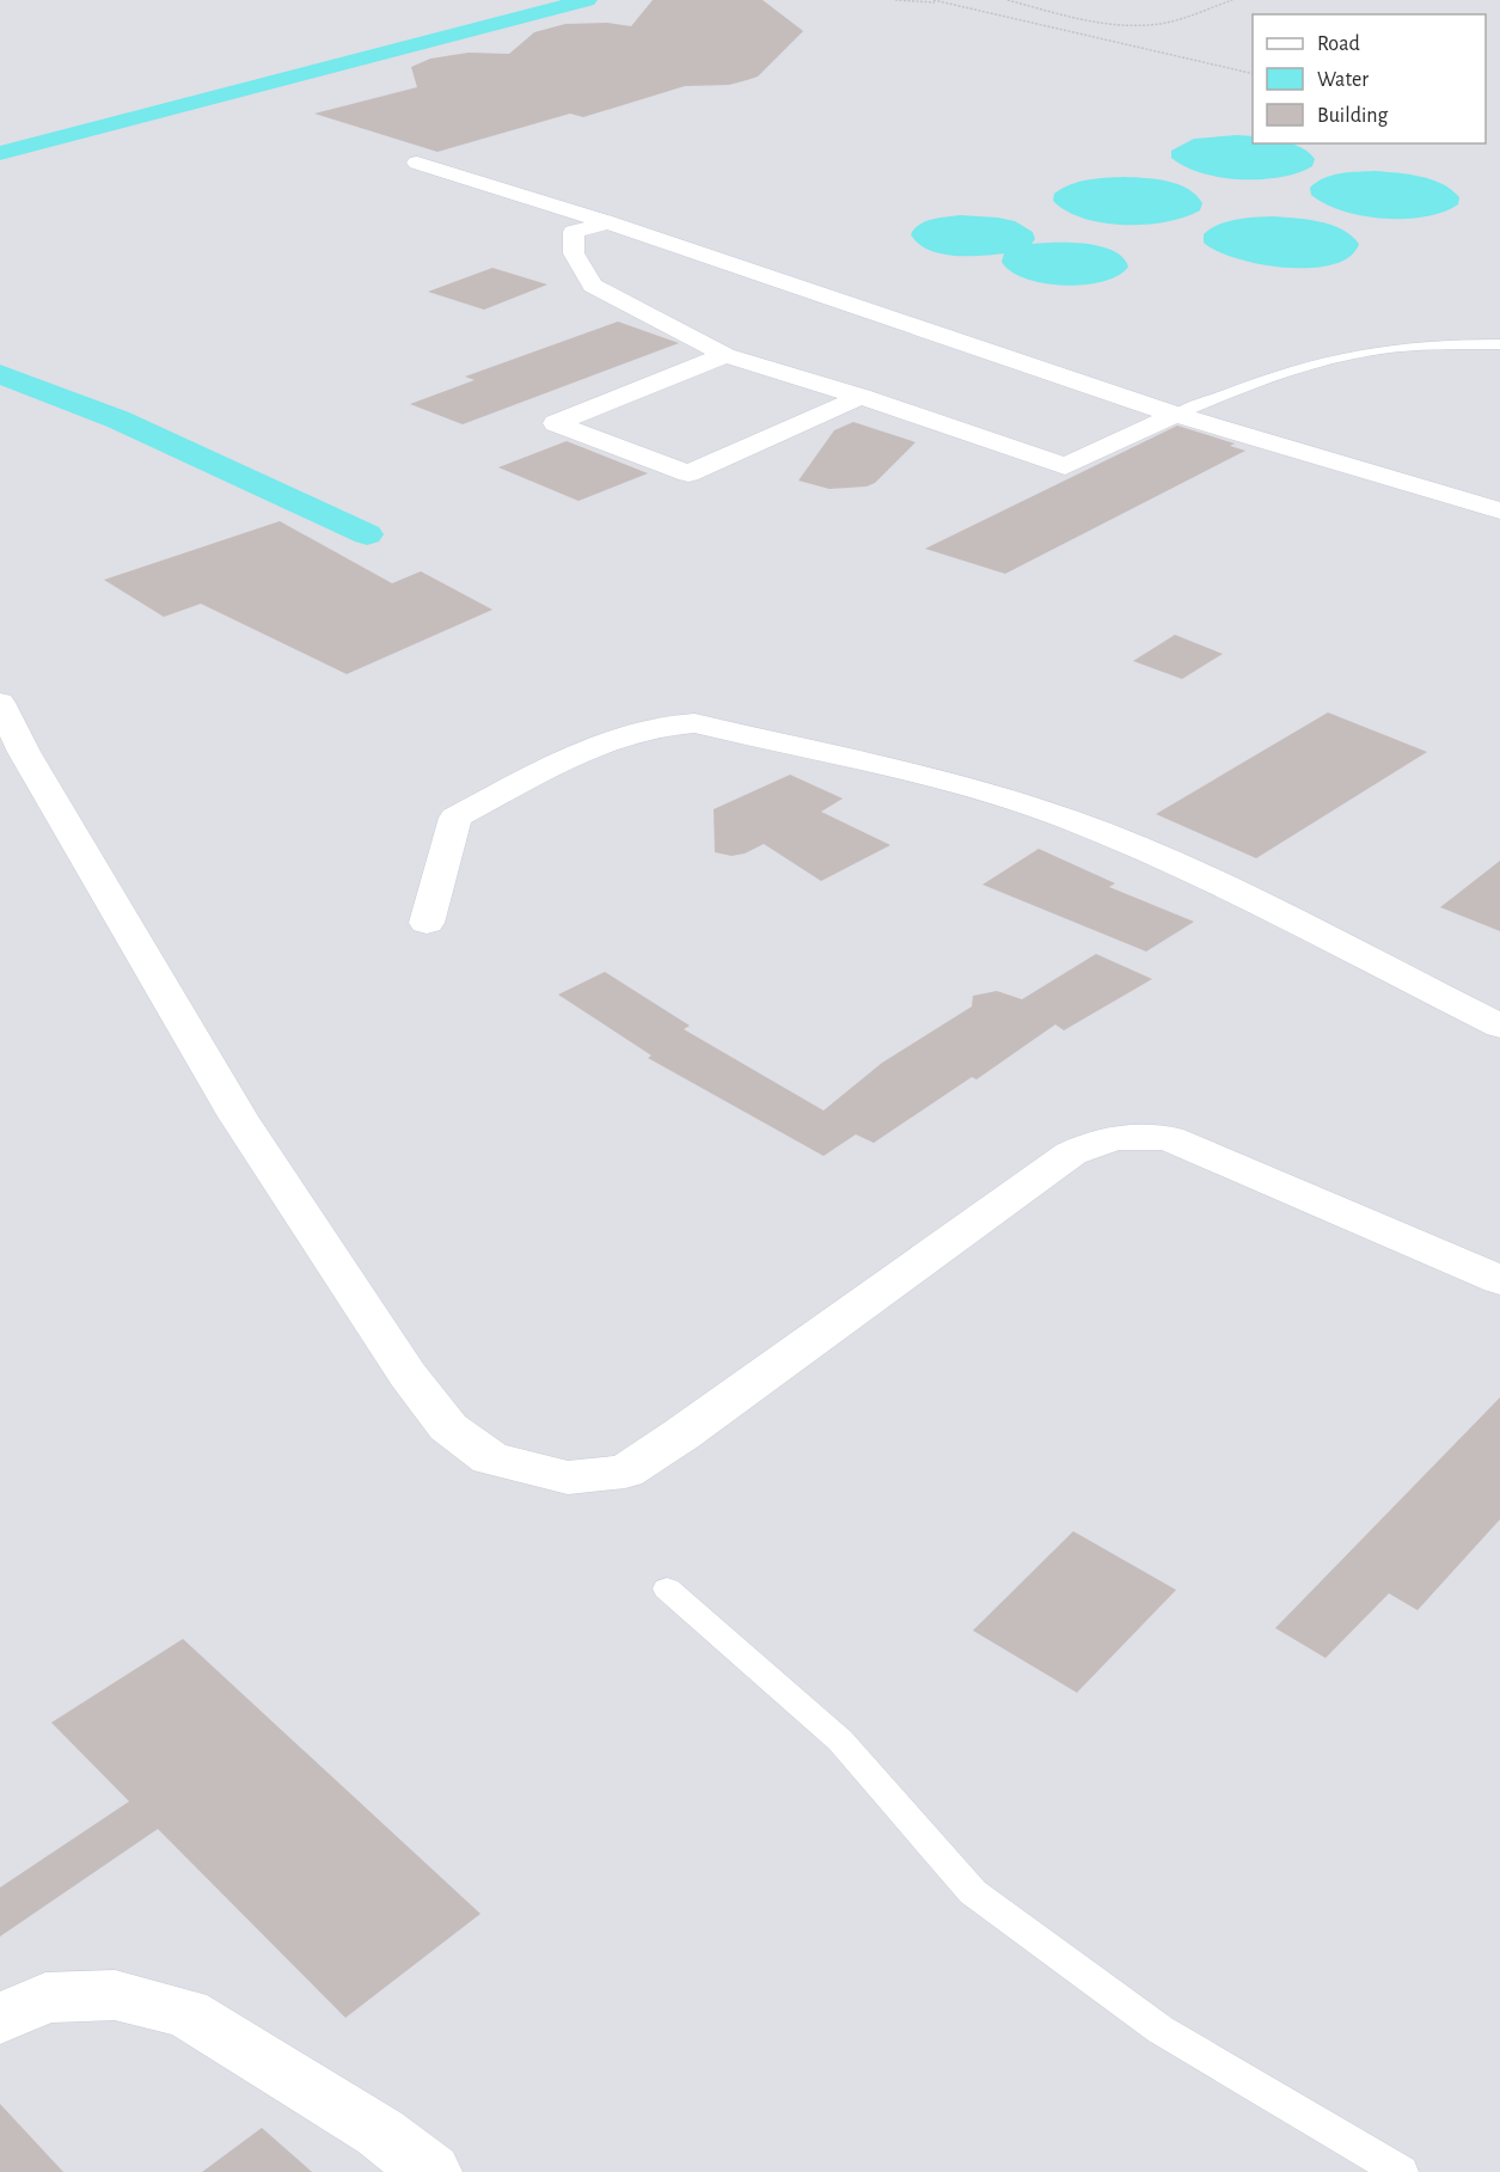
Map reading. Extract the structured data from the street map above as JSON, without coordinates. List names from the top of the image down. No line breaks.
{"legend":["Road","Water","Building"]}
